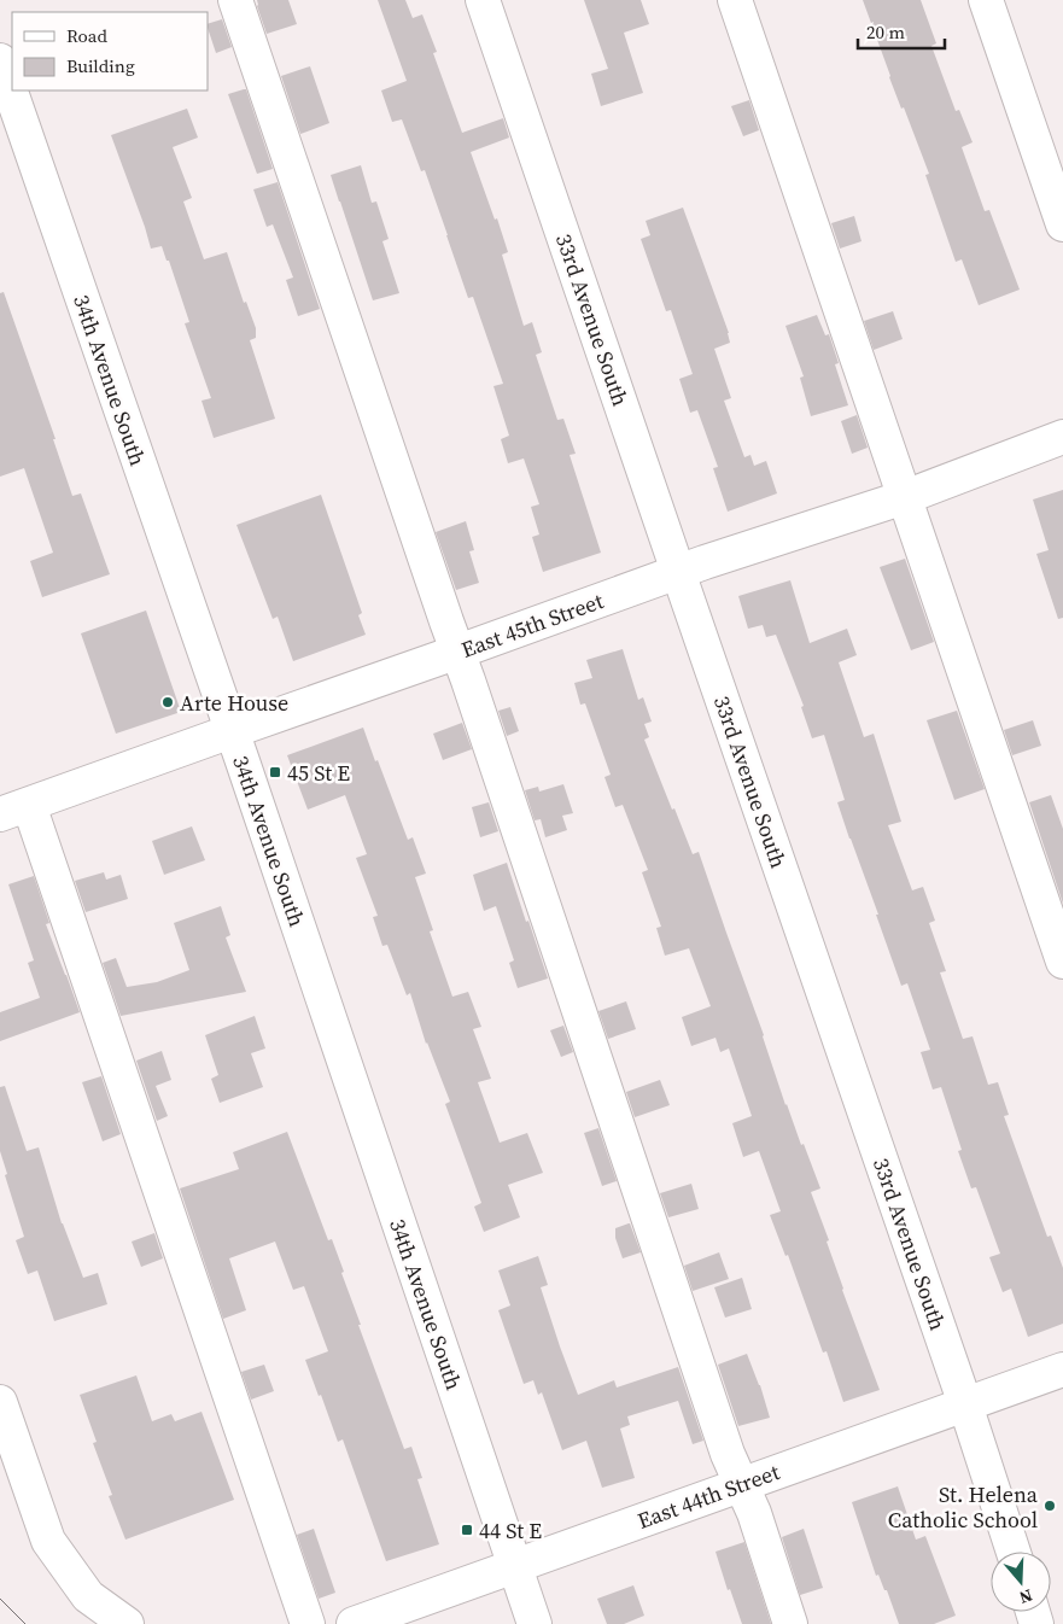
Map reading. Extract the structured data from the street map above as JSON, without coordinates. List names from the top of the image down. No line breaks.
{"streets":{"street":["33rd Avenue South","34th Avenue South","East 45th Street","East 44th Street"]},"crossings":[["33rd Avenue South","East 45th Street"],["33rd Avenue South","East 44th Street"],["34th Avenue South","East 45th Street"],["34th Avenue South","East 44th Street"]],"places":{"other":["Arte House","St. Helena Catholic School"],"transit":["45 St E","44 St E"]},"legend":["Road","Building"],"scale_bar":"20 m","north":"bottom"}
